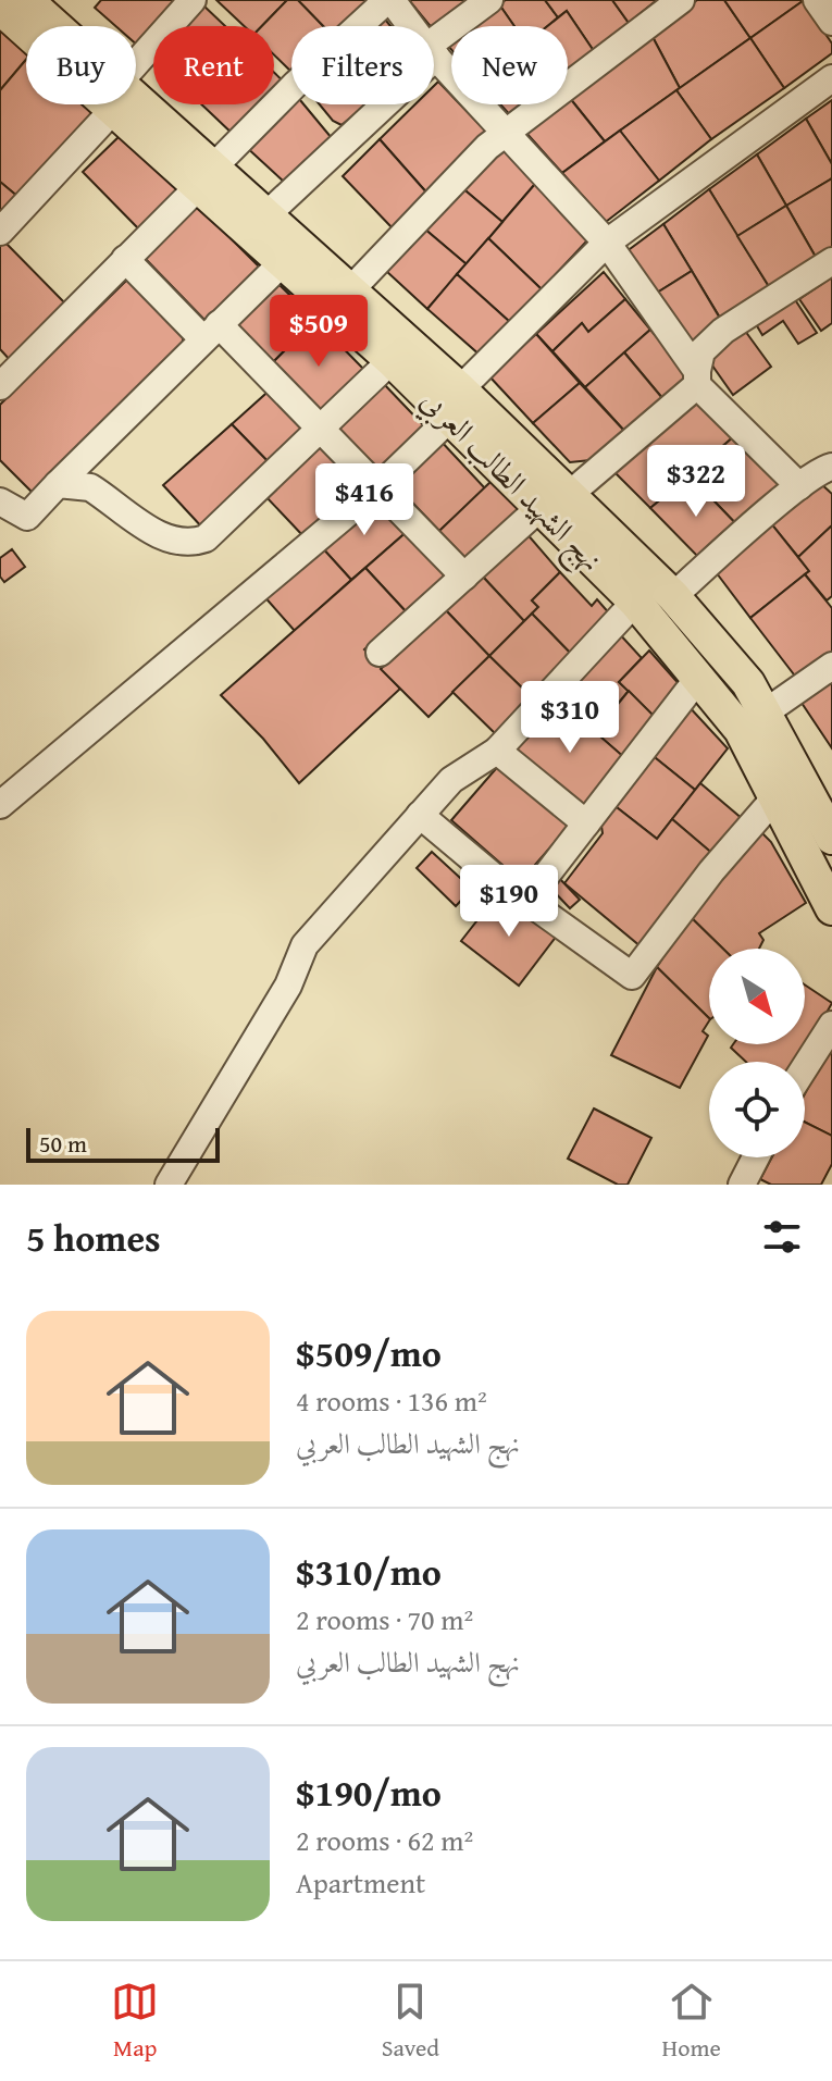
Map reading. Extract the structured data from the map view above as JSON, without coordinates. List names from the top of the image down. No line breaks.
{"streets":{"main road":["نهج الشهيد الطالب العربي"]},"scale_bar":"50 m","north":"bottom right","page":{"chip":["Buy","Rent","Filters","New"],"price":["$509","$322","$416","$310","$190"],"scale":"50 m","heading":"5 homes","list":[{"name":"$509/mo","note":"4 rooms · 136 m² · نهج الشهيد الطالب العربي"},{"name":"$310/mo","note":"2 rooms · 70 m² · نهج الشهيد الطالب العربي"},{"name":"$190/mo","note":"2 rooms · 62 m² · Apartment"}],"tabs":["Map","Saved","Home"]}}
